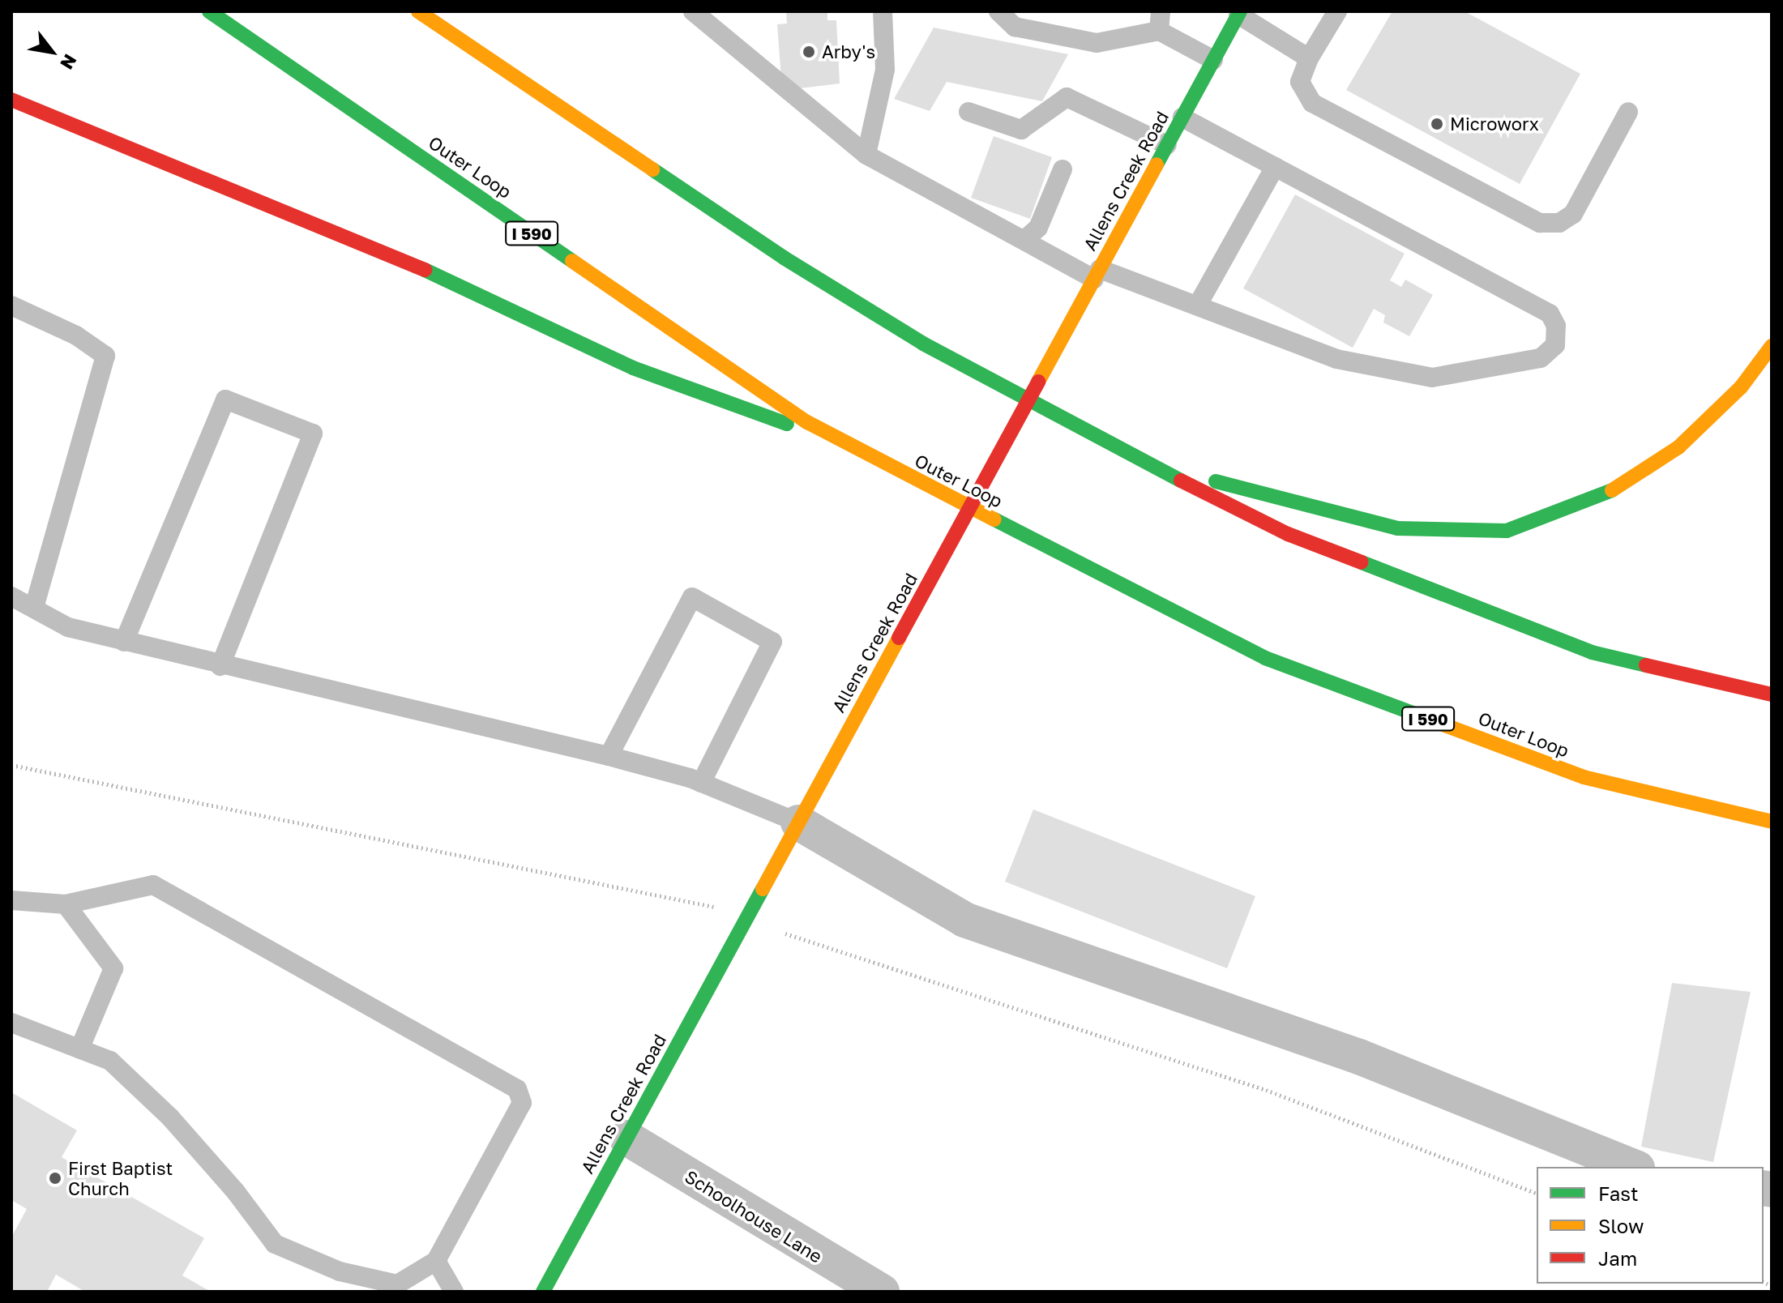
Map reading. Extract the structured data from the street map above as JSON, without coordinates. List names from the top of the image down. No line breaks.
{"streets":{"main road":["Outer Loop","Allens Creek Road","I 590"],"street":["Schoolhouse Lane"]},"crossings":[["Allens Creek Road","Schoolhouse Lane"]],"places":["Arby's","Microworx","First Baptist Church"],"legend":["Fast","Slow","Jam"],"north":"bottom right"}
